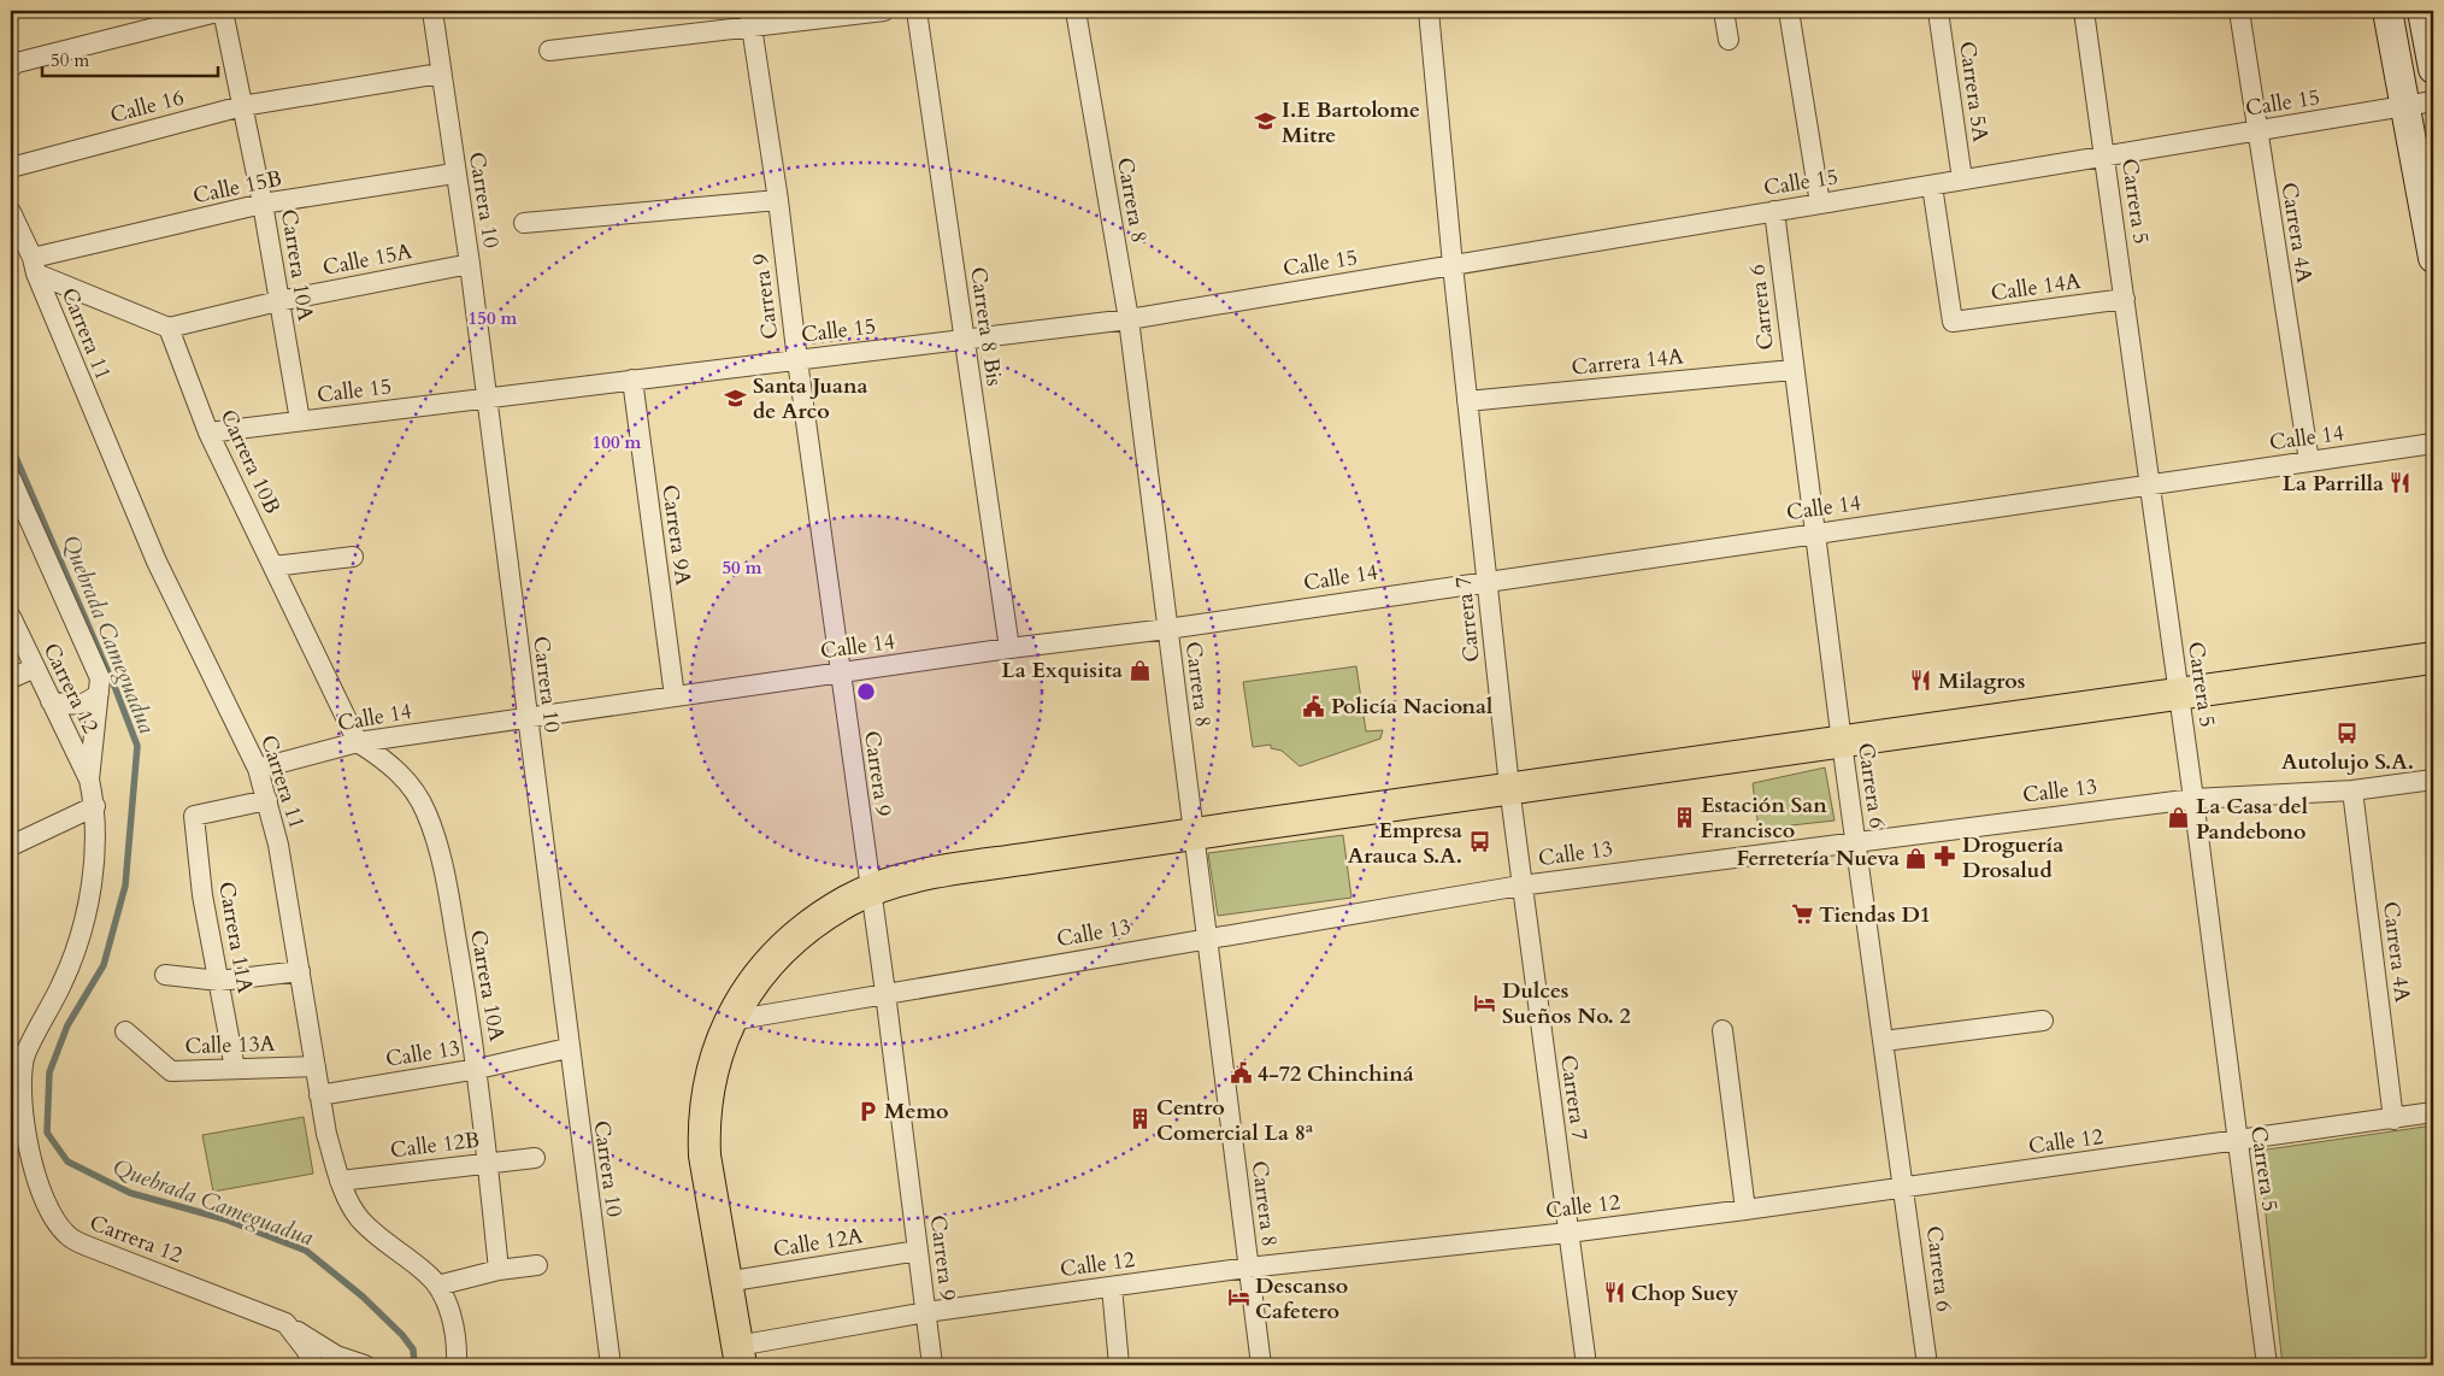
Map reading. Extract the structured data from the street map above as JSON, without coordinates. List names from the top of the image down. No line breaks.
{"streets":{"street":["Carrera 5A","Calle 15","Calle 16","Calle 15B","Carrera 10","Carrera 8","Carrera 5","Carrera 4A","Calle 15A","Carrera 10A","Calle 14A","Carrera 9","Carrera 6","Carrera 8 Bis","Carrera 11","Carrera 14A","Calle 14","Carrera 10B","Carrera 9A","Carrera 7","Carrera 12","Calle 13","Carrera 11A","Calle 13A","Calle 12","Calle 12B","Calle 12A"]},"crossings":[["Carrera 5A","Calle 15"],["Calle 15","Carrera 10"],["Calle 15","Carrera 8"],["Calle 15","Carrera 5"],["Calle 15","Carrera 4A"],["Calle 15","Carrera 10A"],["Calle 15","Calle 14A"],["Calle 15","Carrera 9"],["Calle 15","Carrera 6"],["Calle 15","Carrera 8 Bis"],["Calle 15","Carrera 10B"],["Calle 15","Carrera 9A"],["Calle 15","Carrera 7"],["Calle 16","Carrera 10"],["Calle 16","Carrera 10A"],["Calle 15B","Carrera 10"],["Calle 15B","Carrera 10A"],["Calle 15B","Carrera 11"],["Carrera 10","Calle 15A"],["Carrera 10","Calle 14"],["Carrera 10","Calle 13"],["Carrera 8","Calle 14"],["Carrera 8","Calle 13"],["Carrera 8","Calle 12"],["Carrera 5","Calle 14A"],["Carrera 5","Calle 14"],["Carrera 5","Calle 13"],["Carrera 5","Calle 12"],["Carrera 4A","Calle 14"],["Carrera 4A","Calle 13"],["Carrera 4A","Calle 12"],["Calle 15A","Carrera 10A"],["Calle 15A","Carrera 10B"],["Carrera 10A","Calle 14"],["Carrera 10A","Carrera 10B"],["Carrera 10A","Calle 13"],["Carrera 10A","Calle 12B"],["Carrera 9","Calle 14"],["Carrera 9","Calle 13"],["Carrera 9","Calle 12"],["Carrera 9","Calle 12A"],["Carrera 6","Carrera 14A"],["Carrera 6","Calle 14"],["Carrera 6","Calle 13"],["Carrera 6","Calle 12"],["Carrera 8 Bis","Calle 14"],["Carrera 11","Calle 14"],["Carrera 11","Calle 13"],["Carrera 11","Carrera 11A"],["Carrera 11","Calle 13A"],["Carrera 11","Calle 12B"],["Carrera 14A","Carrera 7"],["Calle 14","Carrera 10B"],["Calle 14","Carrera 9A"],["Calle 14","Carrera 7"],["Carrera 7","Calle 13"],["Carrera 7","Calle 12"],["Carrera 11A","Calle 13A"]],"water":["Quebrada Cameguadua"],"places":{"school or university":["I.E Bartolome Mitre","Santa Juana de Arco"],"restaurant":["La Parrilla","Milagros","Chop Suey"],"shop":["La Exquisita","La Casa del Pandebono","Ferretería Nueva"],"public building":["Policía Nacional","4-72 Chinchiná"],"bus stop":["Autolujo S.A.","Empresa Arauca S.A."],"building":["Estación San Francisco","Centro Comercial La 8ª"],"pharmacy":["Droguería Drosalud"],"supermarket":["Tiendas D1"],"hotel":["Dulces Sueños No. 2","Descanso Cafetero"],"parking":["Memo"]},"scale_bar":"50 m","rings":["150 m","100 m","50 m"]}
